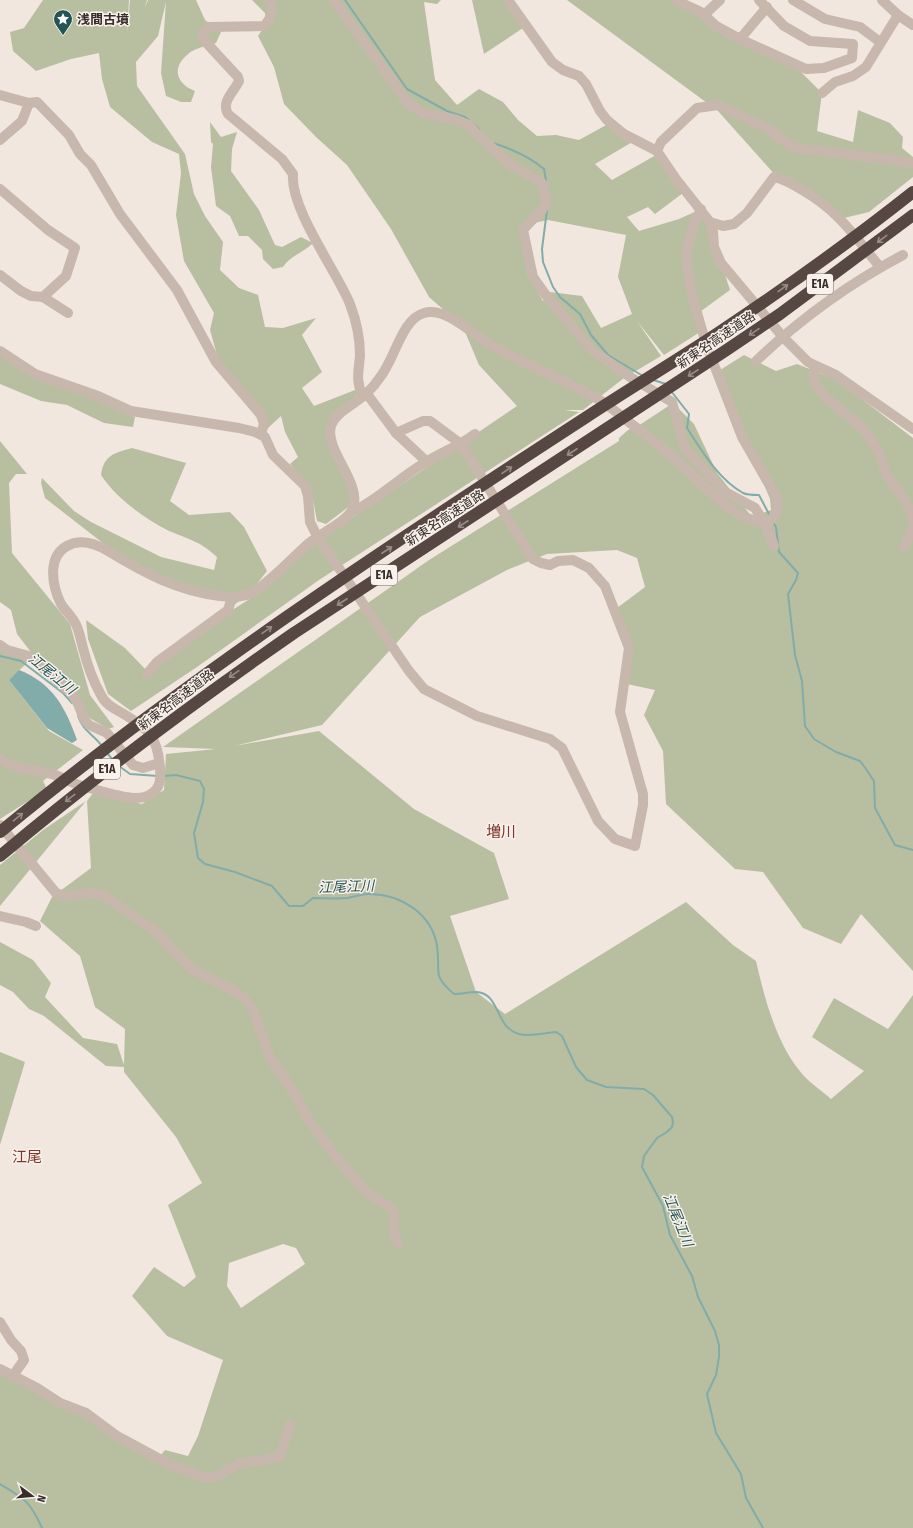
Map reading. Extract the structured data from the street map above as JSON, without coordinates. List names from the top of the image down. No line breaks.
{"streets":{"highway":["E1A","新東名高速道路"]},"districts":["増川","江尾"],"water":["江尾江川"],"places":{"place":["浅間古墳"]},"north":"right"}
